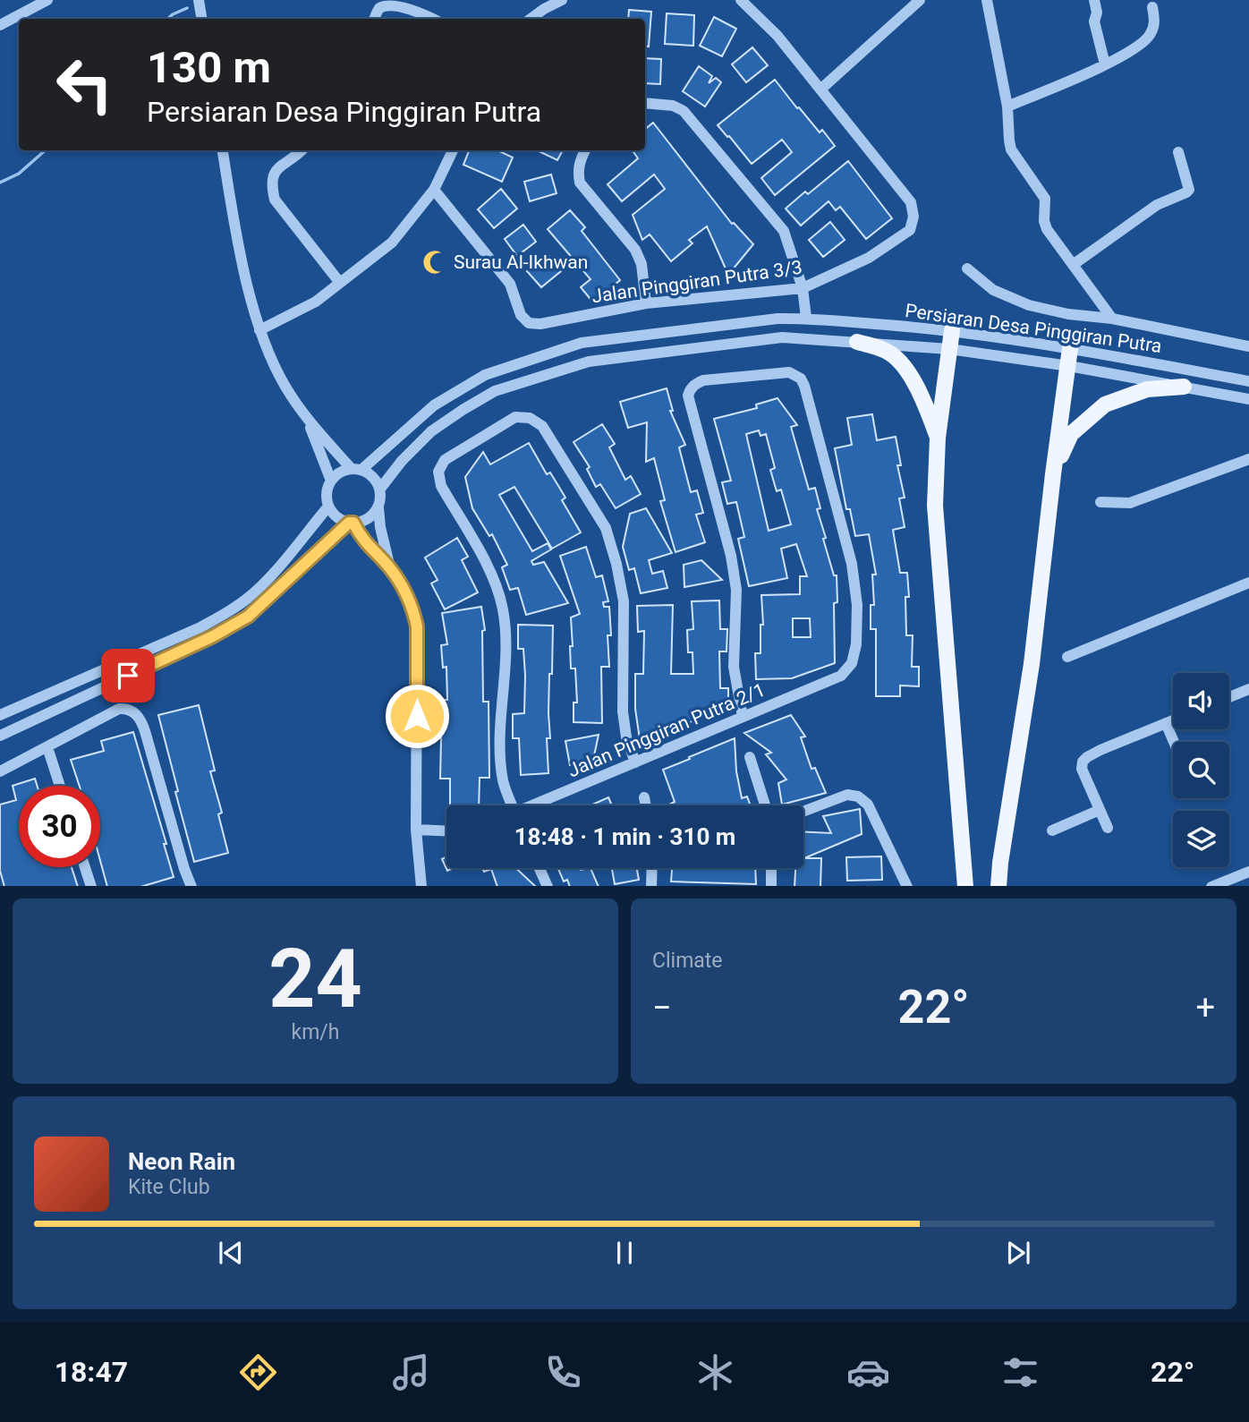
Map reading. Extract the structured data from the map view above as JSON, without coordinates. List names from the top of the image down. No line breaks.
{"streets":{"street":["Jalan Pinggiran Putra 3/3","Persiaran Desa Pinggiran Putra","Jalan Pinggiran Putra 2/1"]},"places":{"mosque":["Surau Al-Ikhwan"]},"page":{"turn":["130 m","Persiaran Desa Pinggiran Putra"],"limit":"30","trip":"18:48 · 1 min · 310 m","tile":[["24","km/h"],"Climate"],"heat":["−","22°","+"],"song":["Neon Rain","Kite Club"],"tabs":["18:47","22°"]}}
